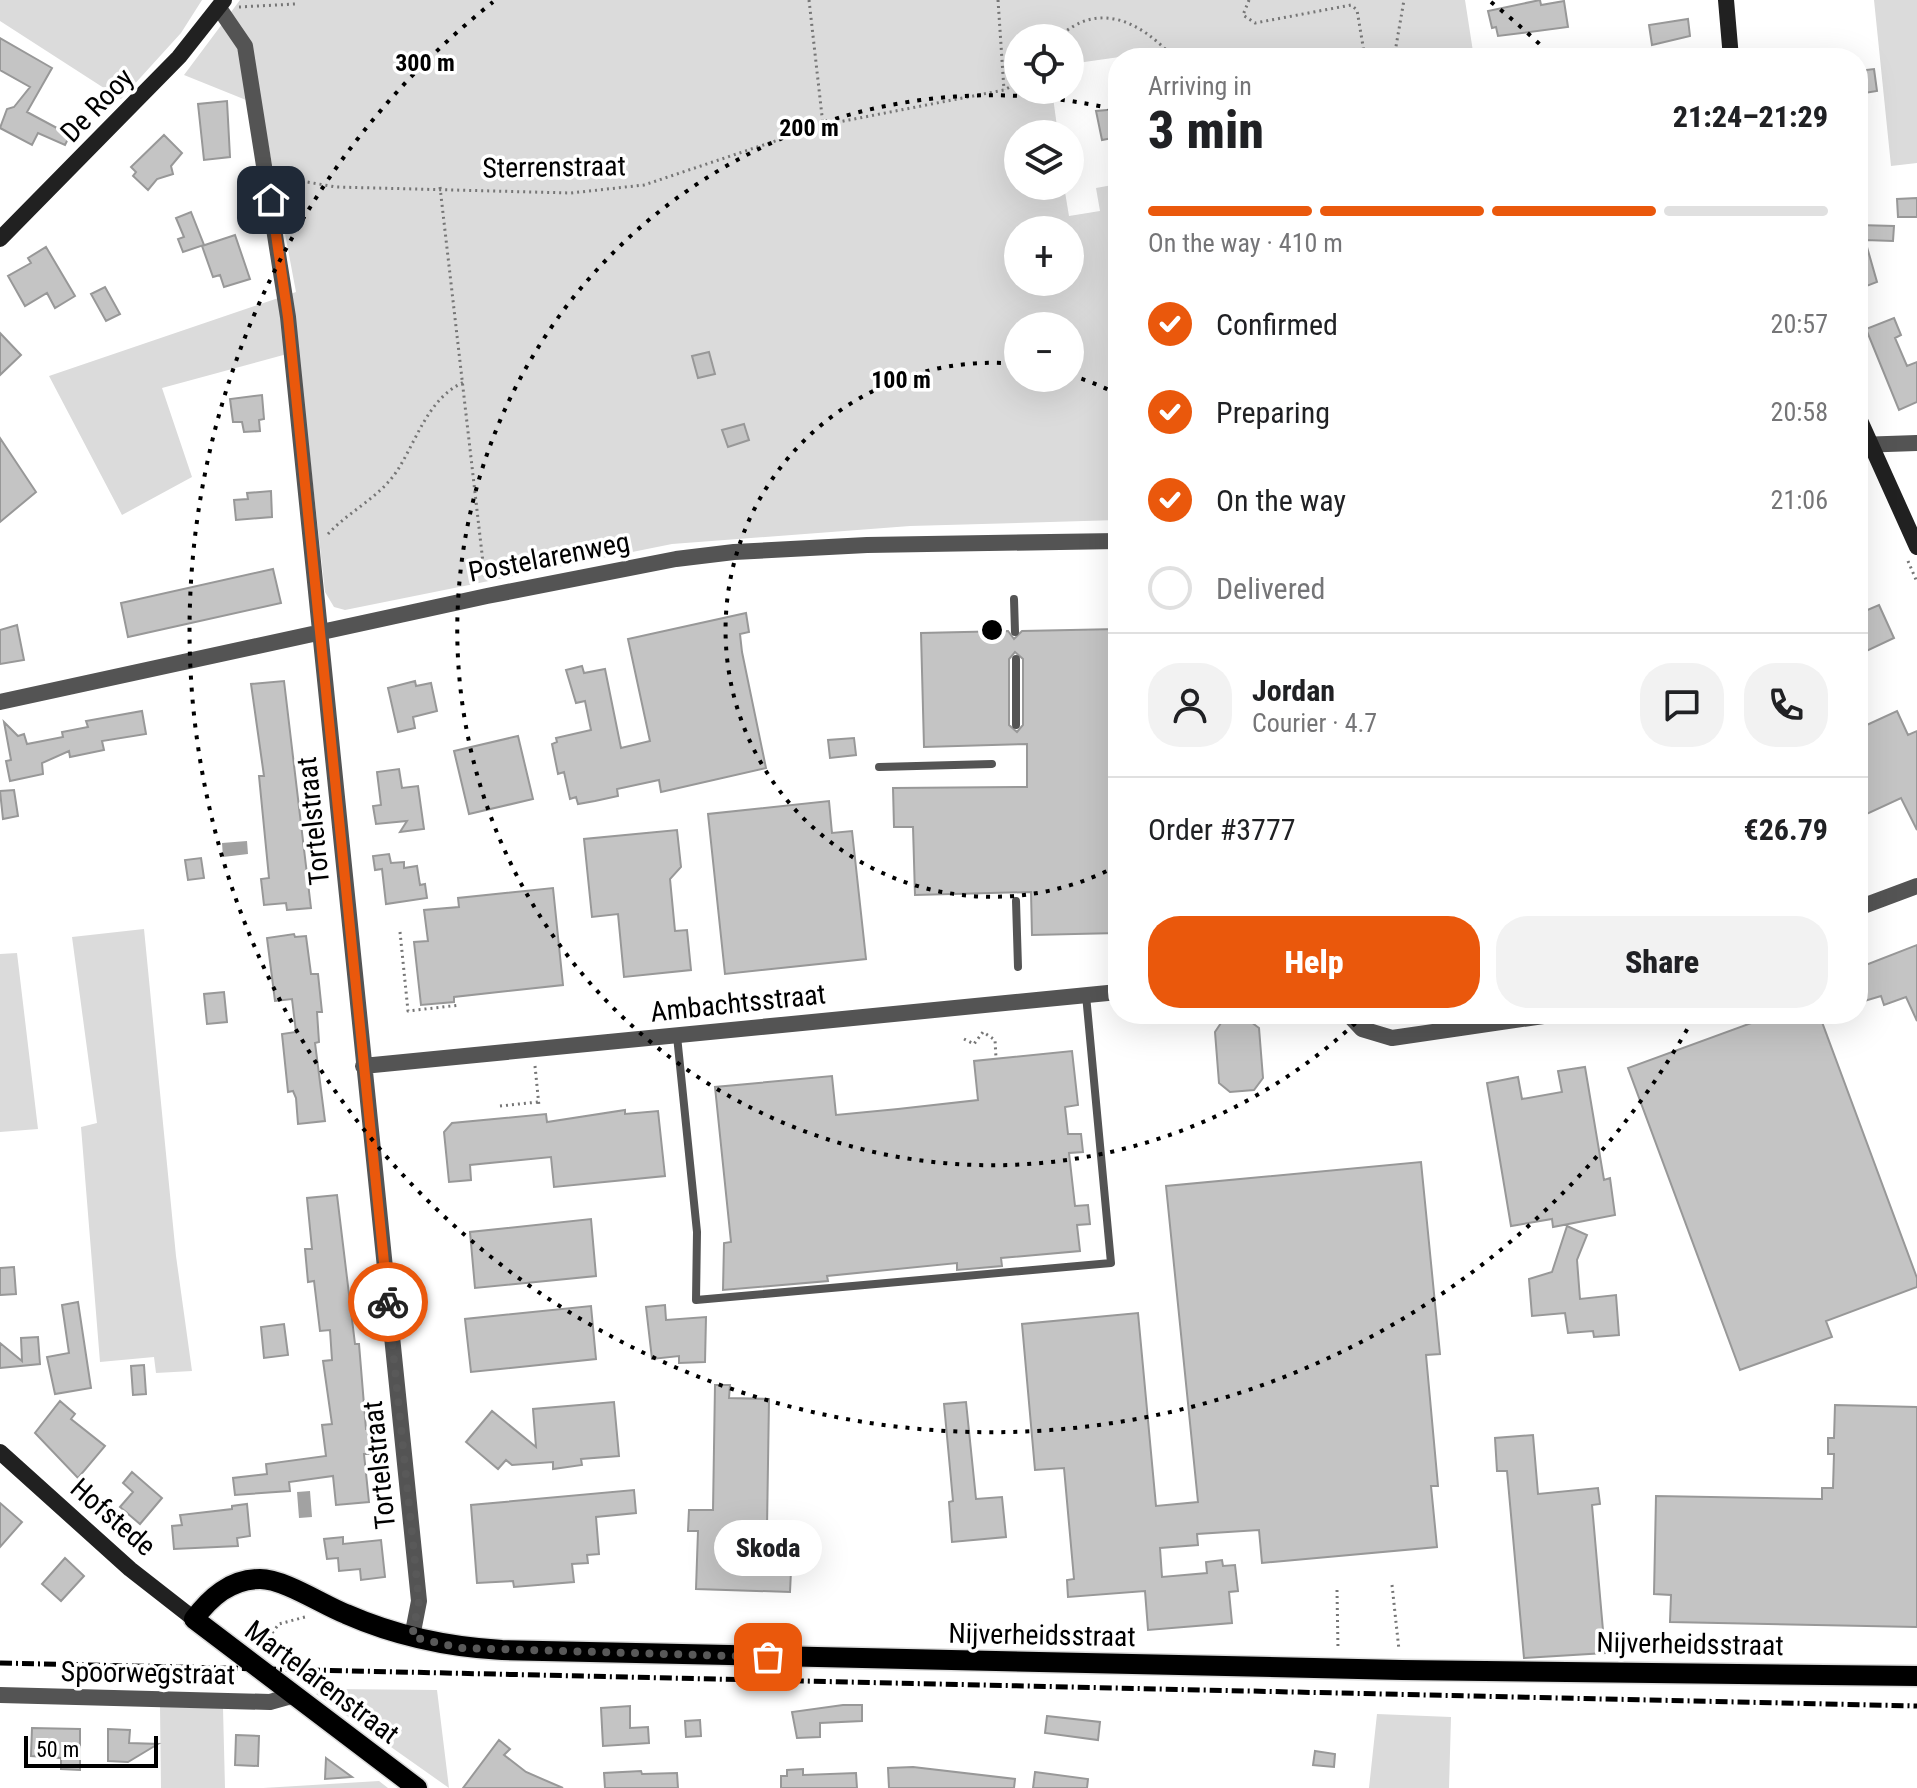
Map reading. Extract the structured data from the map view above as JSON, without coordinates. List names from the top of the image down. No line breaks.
{"streets":{"main road":["Nijverheidsstraat","Martelarenstraat"],"street":["De Rooy","Postelarenweg","Tortelstraat","Ambachtsstraat","Hofstede","Spoorwegstraat"],"path":["Sterrenstraat"]},"crossings":[["De Rooy","Tortelstraat"],["Sterrenstraat","Tortelstraat"],["Postelarenweg","Tortelstraat"],["Tortelstraat","Ambachtsstraat"],["Tortelstraat","Nijverheidsstraat"],["Hofstede","Nijverheidsstraat"],["Hofstede","Martelarenstraat"],["Nijverheidsstraat","Martelarenstraat"],["Spoorwegstraat","Martelarenstraat"]],"places":["Skoda"],"scale_bar":"50 m","page":{"map_buttons":["+","−"],"heading":["3 min","Arriving in","21:24–21:29"],"panel":["Jordan","Courier · 4.7","Order #3777","€26.79"],"bar":"On the way · 410 m","list":[["Confirmed","20:57"],["Preparing","20:58"],["On the way","21:06"],"Delivered"],"buttons":["Help","Share"],"bubble":"Skoda","scale":"50 m"},"rings":["300 m","200 m","100 m"]}
